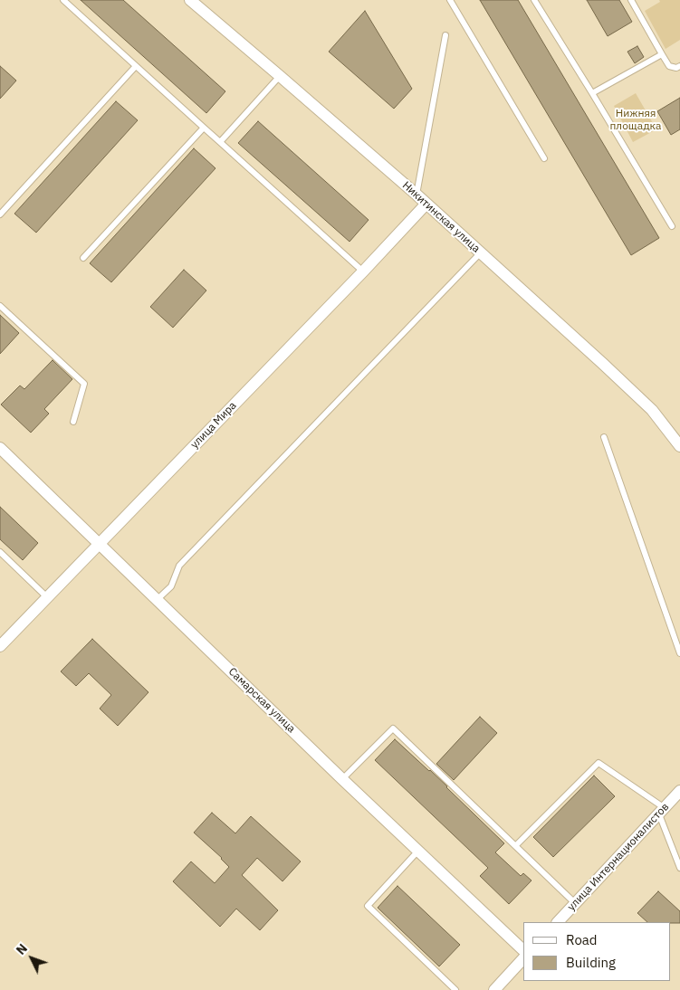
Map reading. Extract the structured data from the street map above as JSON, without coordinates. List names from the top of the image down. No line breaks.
{"streets":{"street":["Никитинская улица","улица Мира","Самарская улица","улица Интернационалистов"]},"crossings":[["Никитинская улица","улица Мира"],["улица Мира","Самарская улица"]],"parks":["Нижняя площадка"],"legend":["Road","Building"],"north":"top left"}
